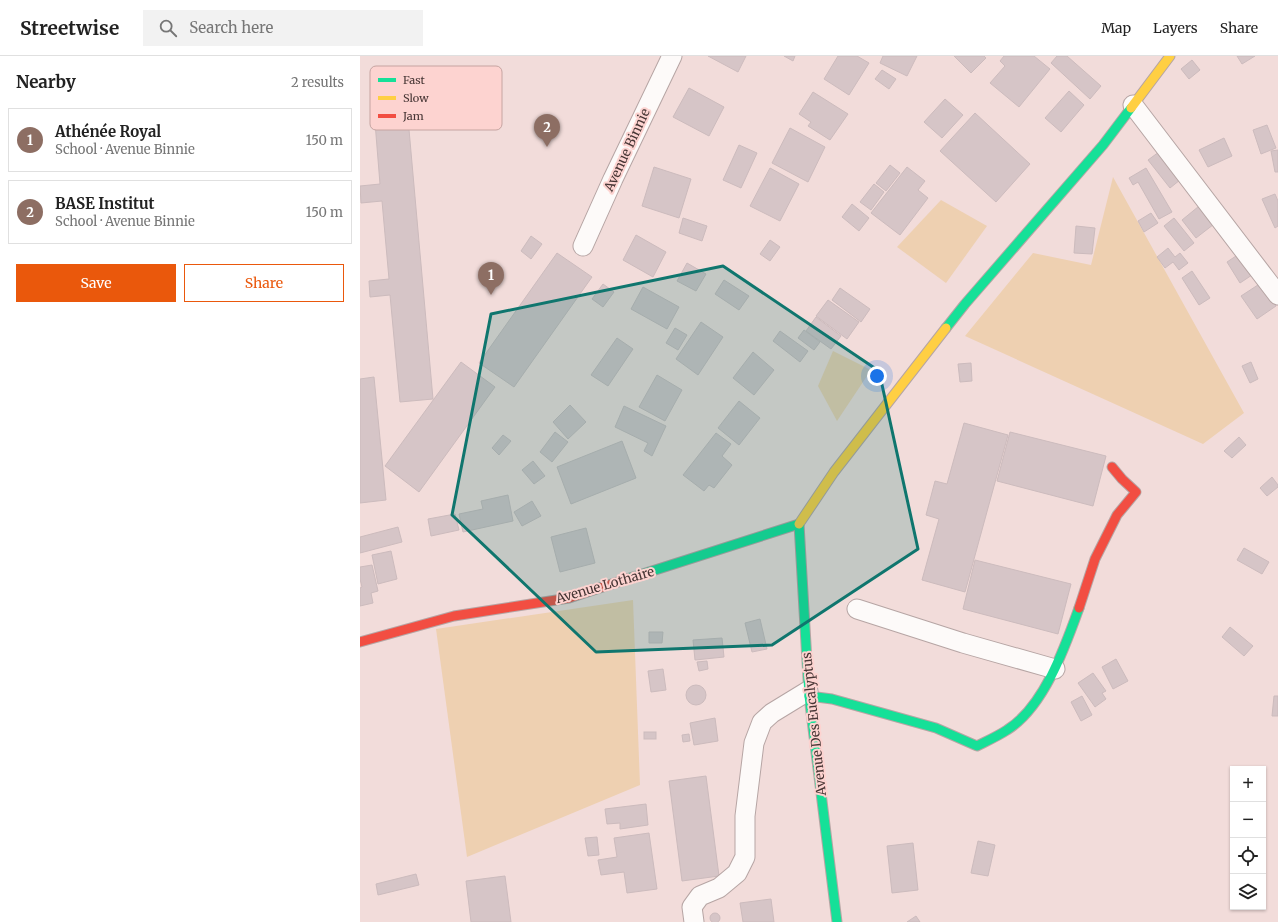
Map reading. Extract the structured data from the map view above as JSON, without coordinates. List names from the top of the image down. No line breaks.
{"streets":{"street":["Avenue Binnie","Avenue Lothaire","Avenue Des Eucalyptus"]},"crossings":[["Avenue Lothaire","Avenue Des Eucalyptus"]],"legend":["Fast","Slow","Jam"],"page":{"header":"Streetwise","search":"Search here","nav":["Map","Layers","Share"],"heading":["Nearby","2 results"],"list":[{"mark":"1","name":"Athénée Royal","note":"School · Avenue Binnie","value":"150 m"},{"mark":"2","name":"BASE Institut","note":"School · Avenue Binnie","value":"150 m"}],"pins":["2","1"],"buttons":["Save","Share"],"map_buttons":["+","−"]}}
